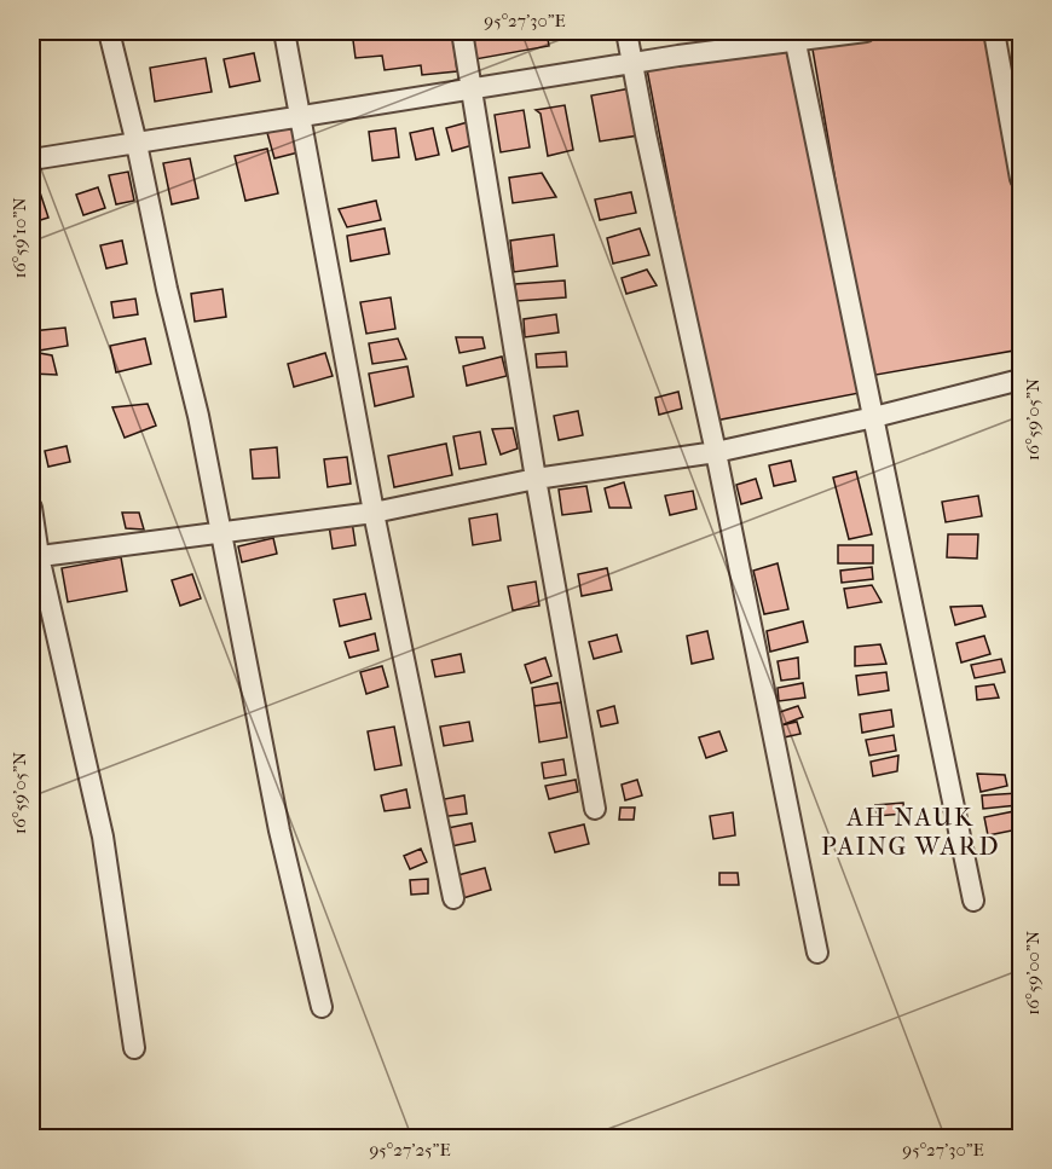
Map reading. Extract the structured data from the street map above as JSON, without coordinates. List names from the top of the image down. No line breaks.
{"districts":["AH NAUK PAING WARD"],"coordinates":["95°27'30\"E","16°59'10\"N","16°59'05\"N","16°59'00\"N","95°27'25\"E"]}
